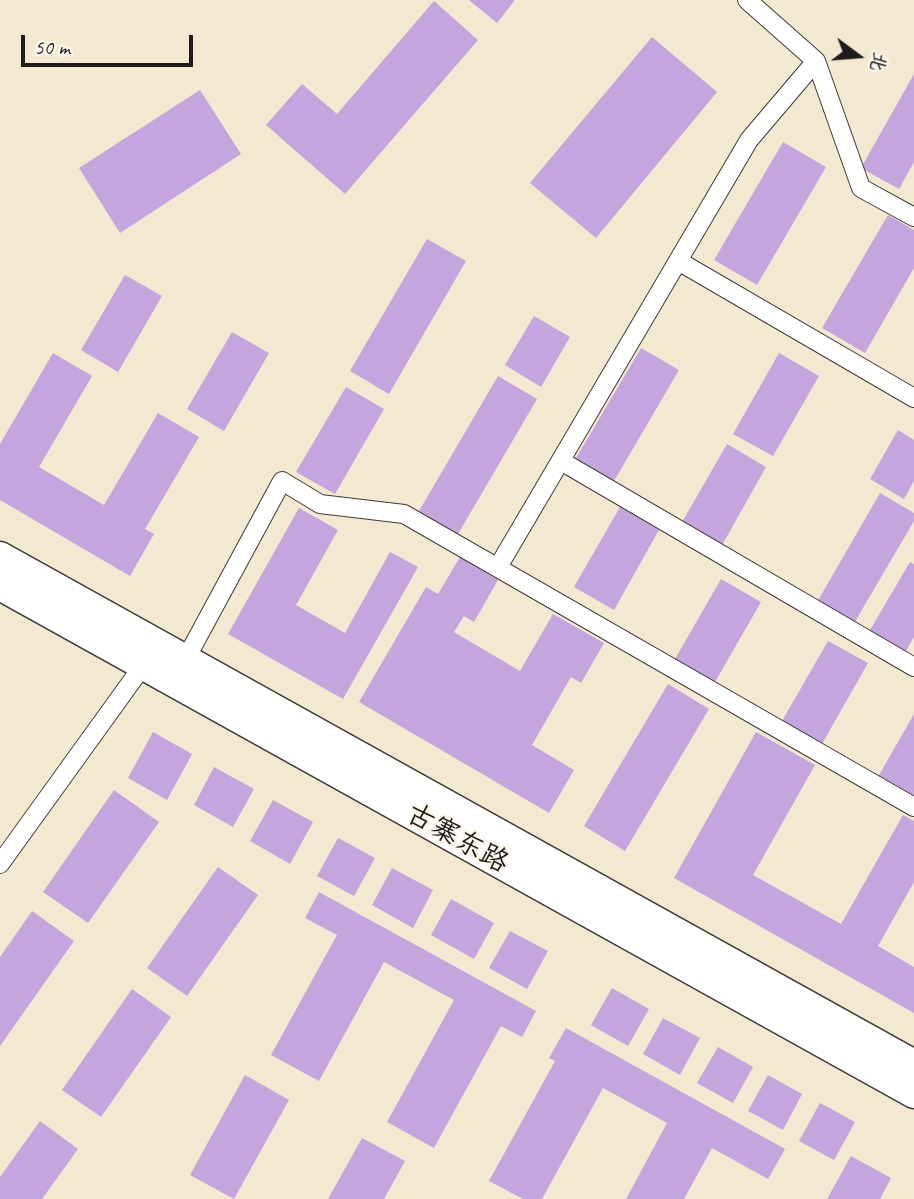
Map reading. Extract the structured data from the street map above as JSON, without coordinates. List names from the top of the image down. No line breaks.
{"streets":{"main road":["古寨东路"]},"scale_bar":"50 m","north":"right"}
